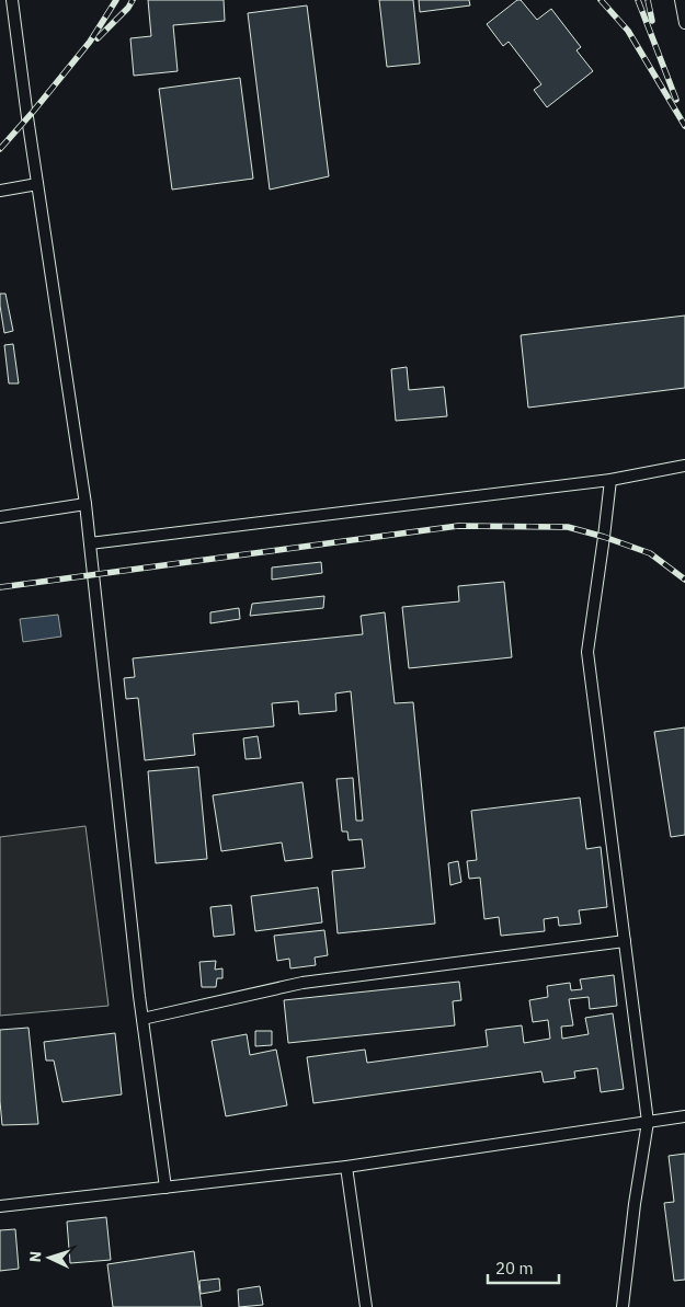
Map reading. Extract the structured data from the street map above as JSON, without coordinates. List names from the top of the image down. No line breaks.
{"scale_bar":"20 m","north":"left"}
